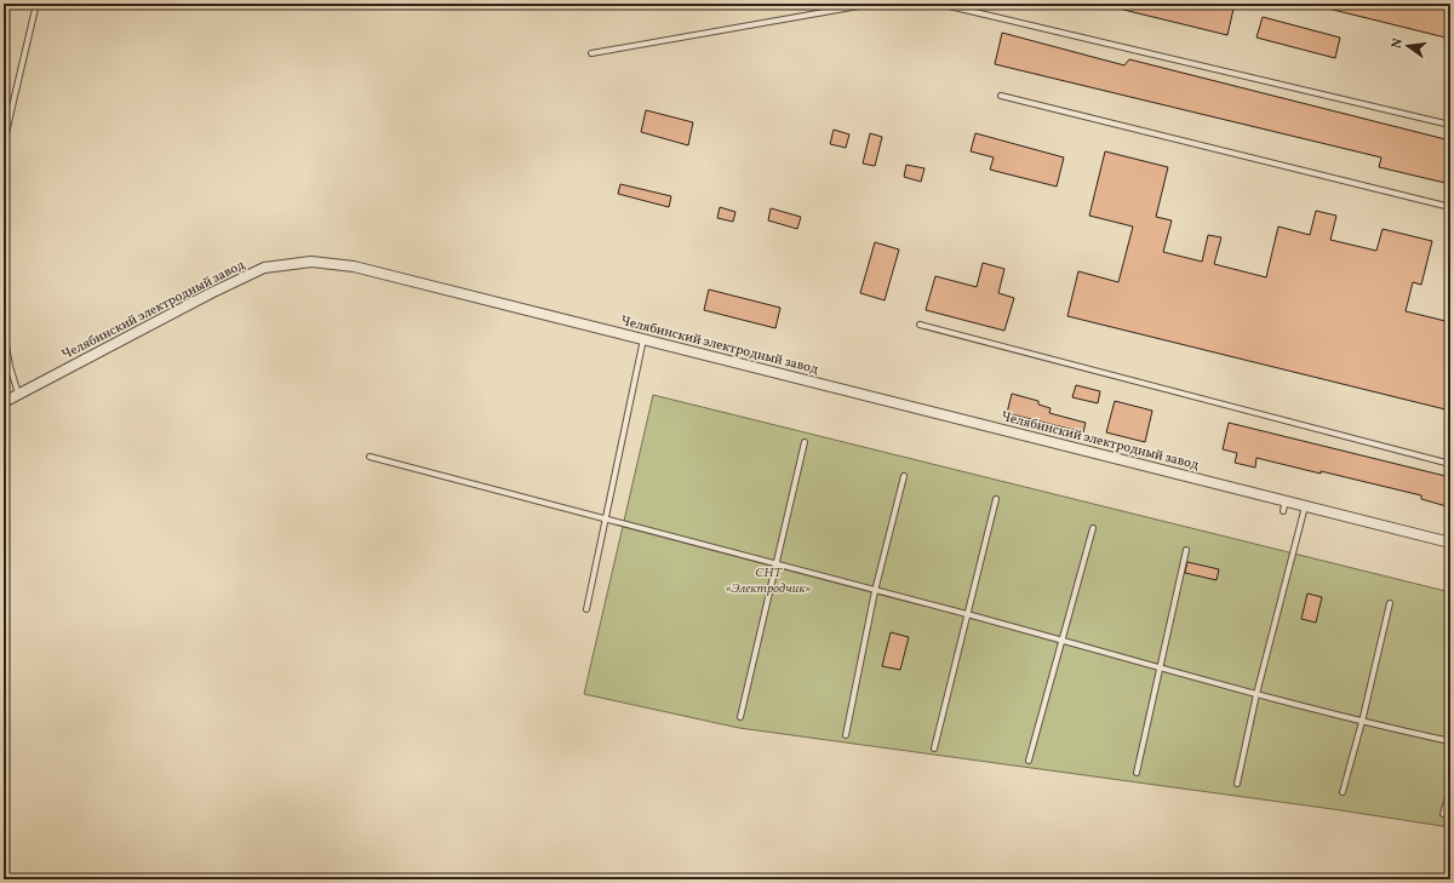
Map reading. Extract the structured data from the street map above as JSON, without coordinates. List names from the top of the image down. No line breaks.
{"streets":{"street":["Челябинский электродный завод"]},"parks":["СНТ «Электродчик»"],"north":"left"}
